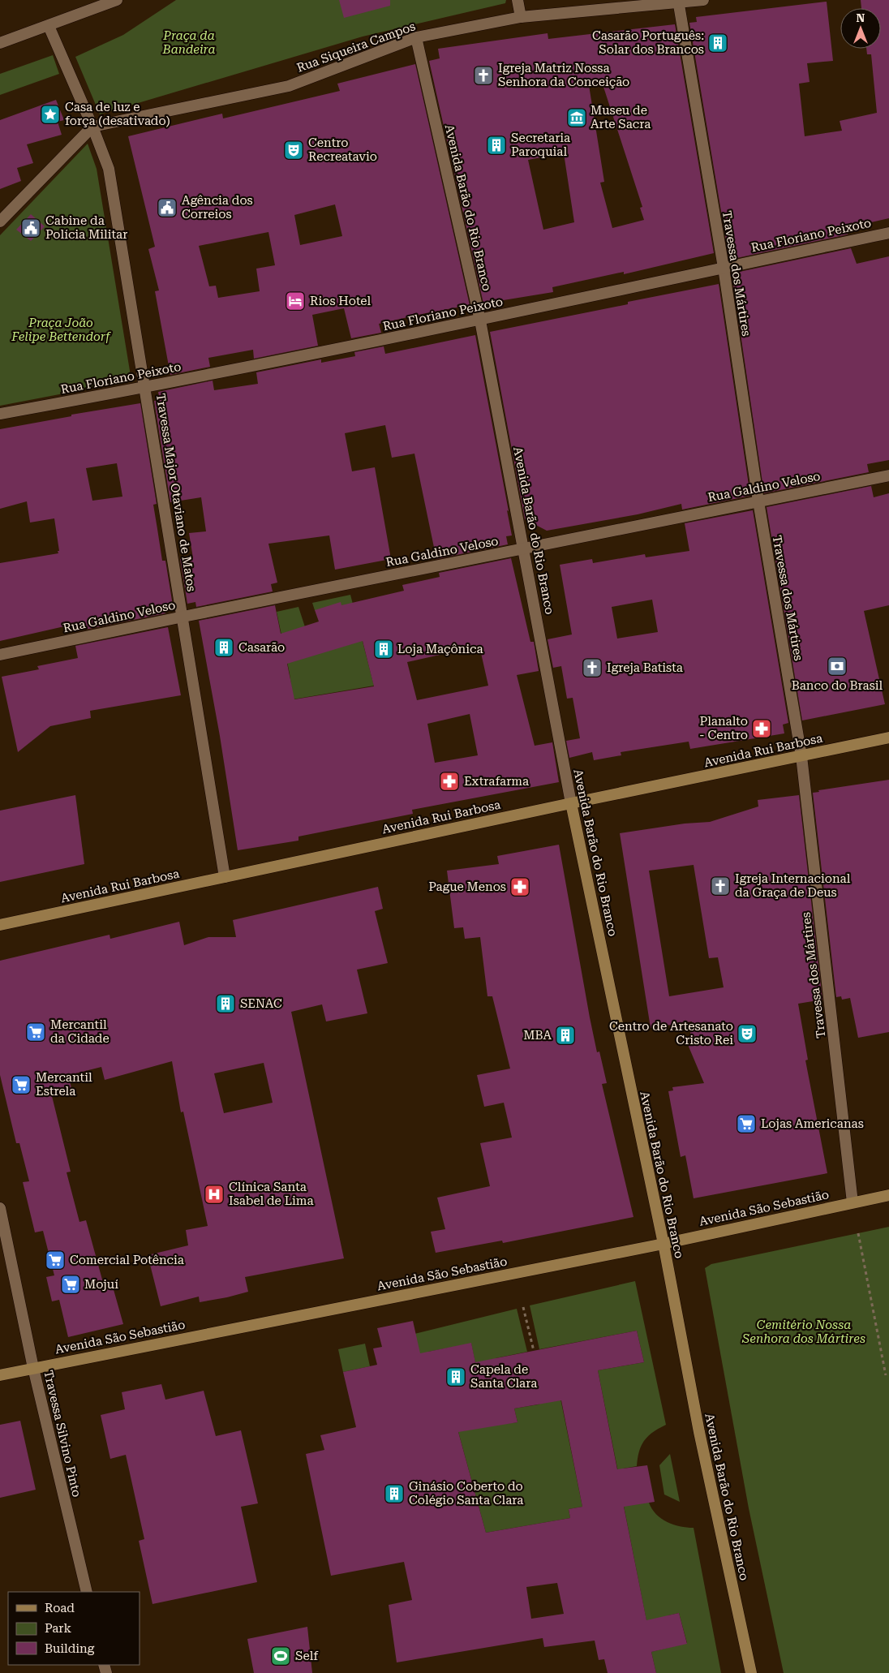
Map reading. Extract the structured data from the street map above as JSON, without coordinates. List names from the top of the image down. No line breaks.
{"streets":{"main road":["Avenida Barão do Rio Branco","Avenida Rui Barbosa","Avenida São Sebastião"],"street":["Rua Siqueira Campos","Rua Floriano Peixoto","Travessa dos Mártires","Rua Galdino Veloso","Travessa Major Otaviano de Matos","Travessa Silvino Pinto"]},"crossings":[["Rua Siqueira Campos","Avenida Barão do Rio Branco"],["Rua Siqueira Campos","Travessa dos Mártires"],["Rua Siqueira Campos","Travessa Major Otaviano de Matos"],["Avenida Barão do Rio Branco","Rua Floriano Peixoto"],["Avenida Barão do Rio Branco","Rua Galdino Veloso"],["Avenida Barão do Rio Branco","Avenida Rui Barbosa"],["Avenida Barão do Rio Branco","Avenida São Sebastião"],["Rua Floriano Peixoto","Travessa dos Mártires"],["Rua Floriano Peixoto","Travessa Major Otaviano de Matos"],["Travessa dos Mártires","Rua Galdino Veloso"],["Travessa dos Mártires","Avenida Rui Barbosa"],["Travessa dos Mártires","Avenida São Sebastião"],["Rua Galdino Veloso","Travessa Major Otaviano de Matos"],["Travessa Major Otaviano de Matos","Avenida Rui Barbosa"],["Avenida São Sebastião","Travessa Silvino Pinto"]],"parks":["Praça da Bandeira","Praça João Felipe Bettendorf","Cemitério Nossa Senhora dos Mártires"],"places":{"building":["Casarão Português: Solar dos Brancos","Secretaria Paroquial","Casarão","Loja Maçônica","SENAC","MBA","Capela de Santa Clara","Ginásio Coberto do Colégio Santa Clara"],"church":["Igreja Matriz Nossa Senhora da Conceição","Igreja Batista","Igreja Internacional da Graça de Deus"],"place":["Casa de luz e força (desativado)"],"museum":["Museu de Arte Sacra"],"theatre":["Centro Recreatavio","Centro de Artesanato Cristo Rei"],"public building":["Agência dos Correios","Cabine da Polícia Militar"],"hotel":["Rios Hotel"],"bank":["Banco do Brasil"],"pharmacy":["Planalto - Centro","Extrafarma","Pague Menos"],"supermarket":["Mercantil da Cidade","Mercantil Estrela","Lojas Americanas","Comercial Potência","Mojuí"],"hospital":["Clínica Santa Isabel de Lima"],"sports":["Self"]},"legend":["Road","Park","Building"],"north":"top"}
